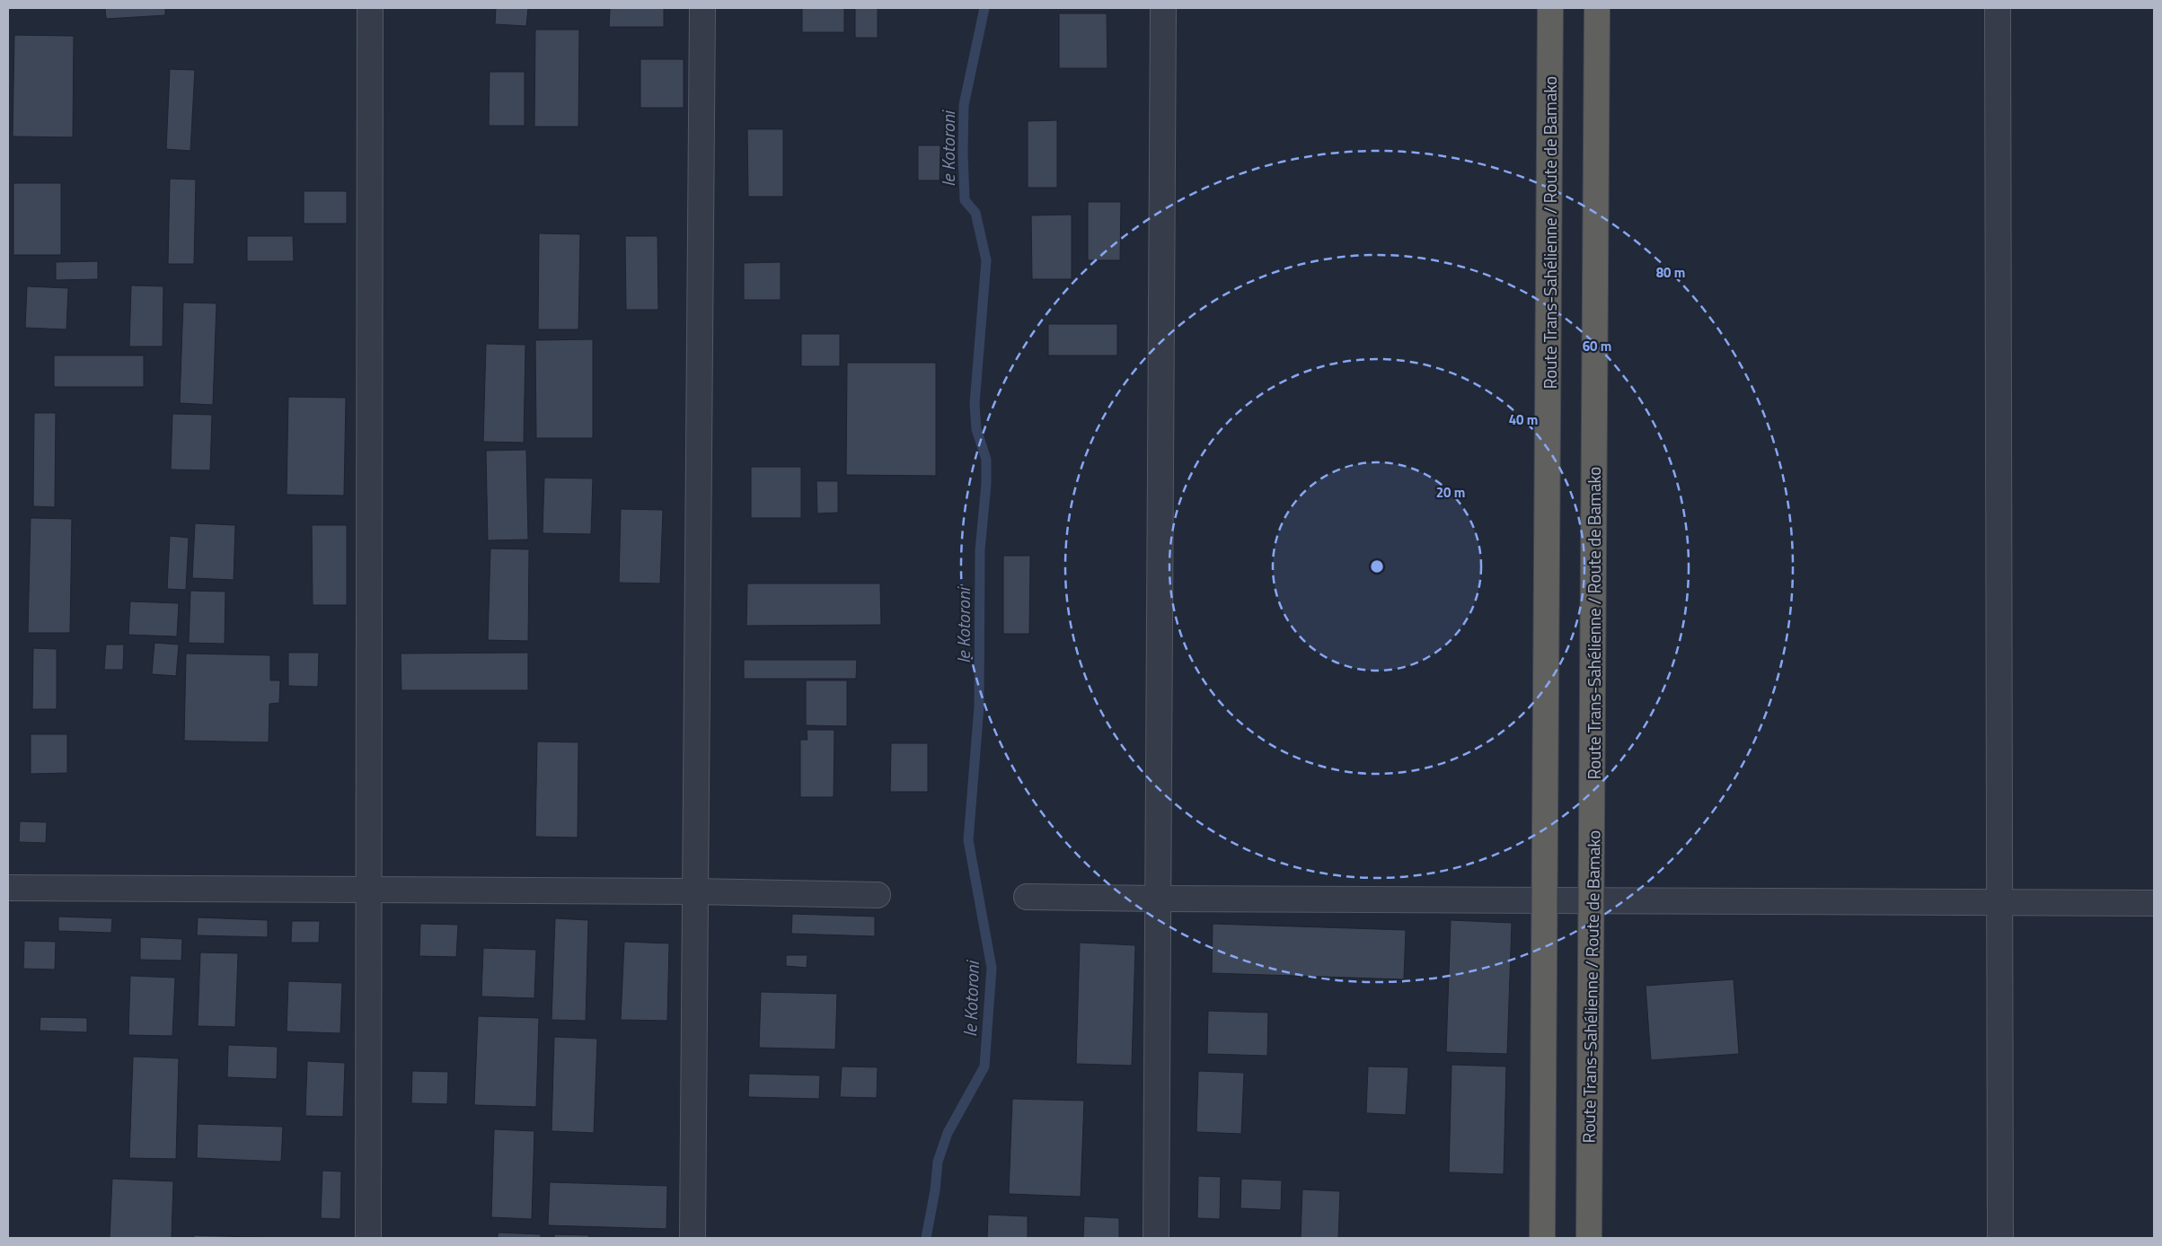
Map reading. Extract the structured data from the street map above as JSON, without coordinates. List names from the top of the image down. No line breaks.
{"streets":{"highway":["Route Trans-Sahélienne / Route de Bamako"]},"water":["le Kotoroni"],"rings":["80 m","60 m","40 m","20 m"]}
